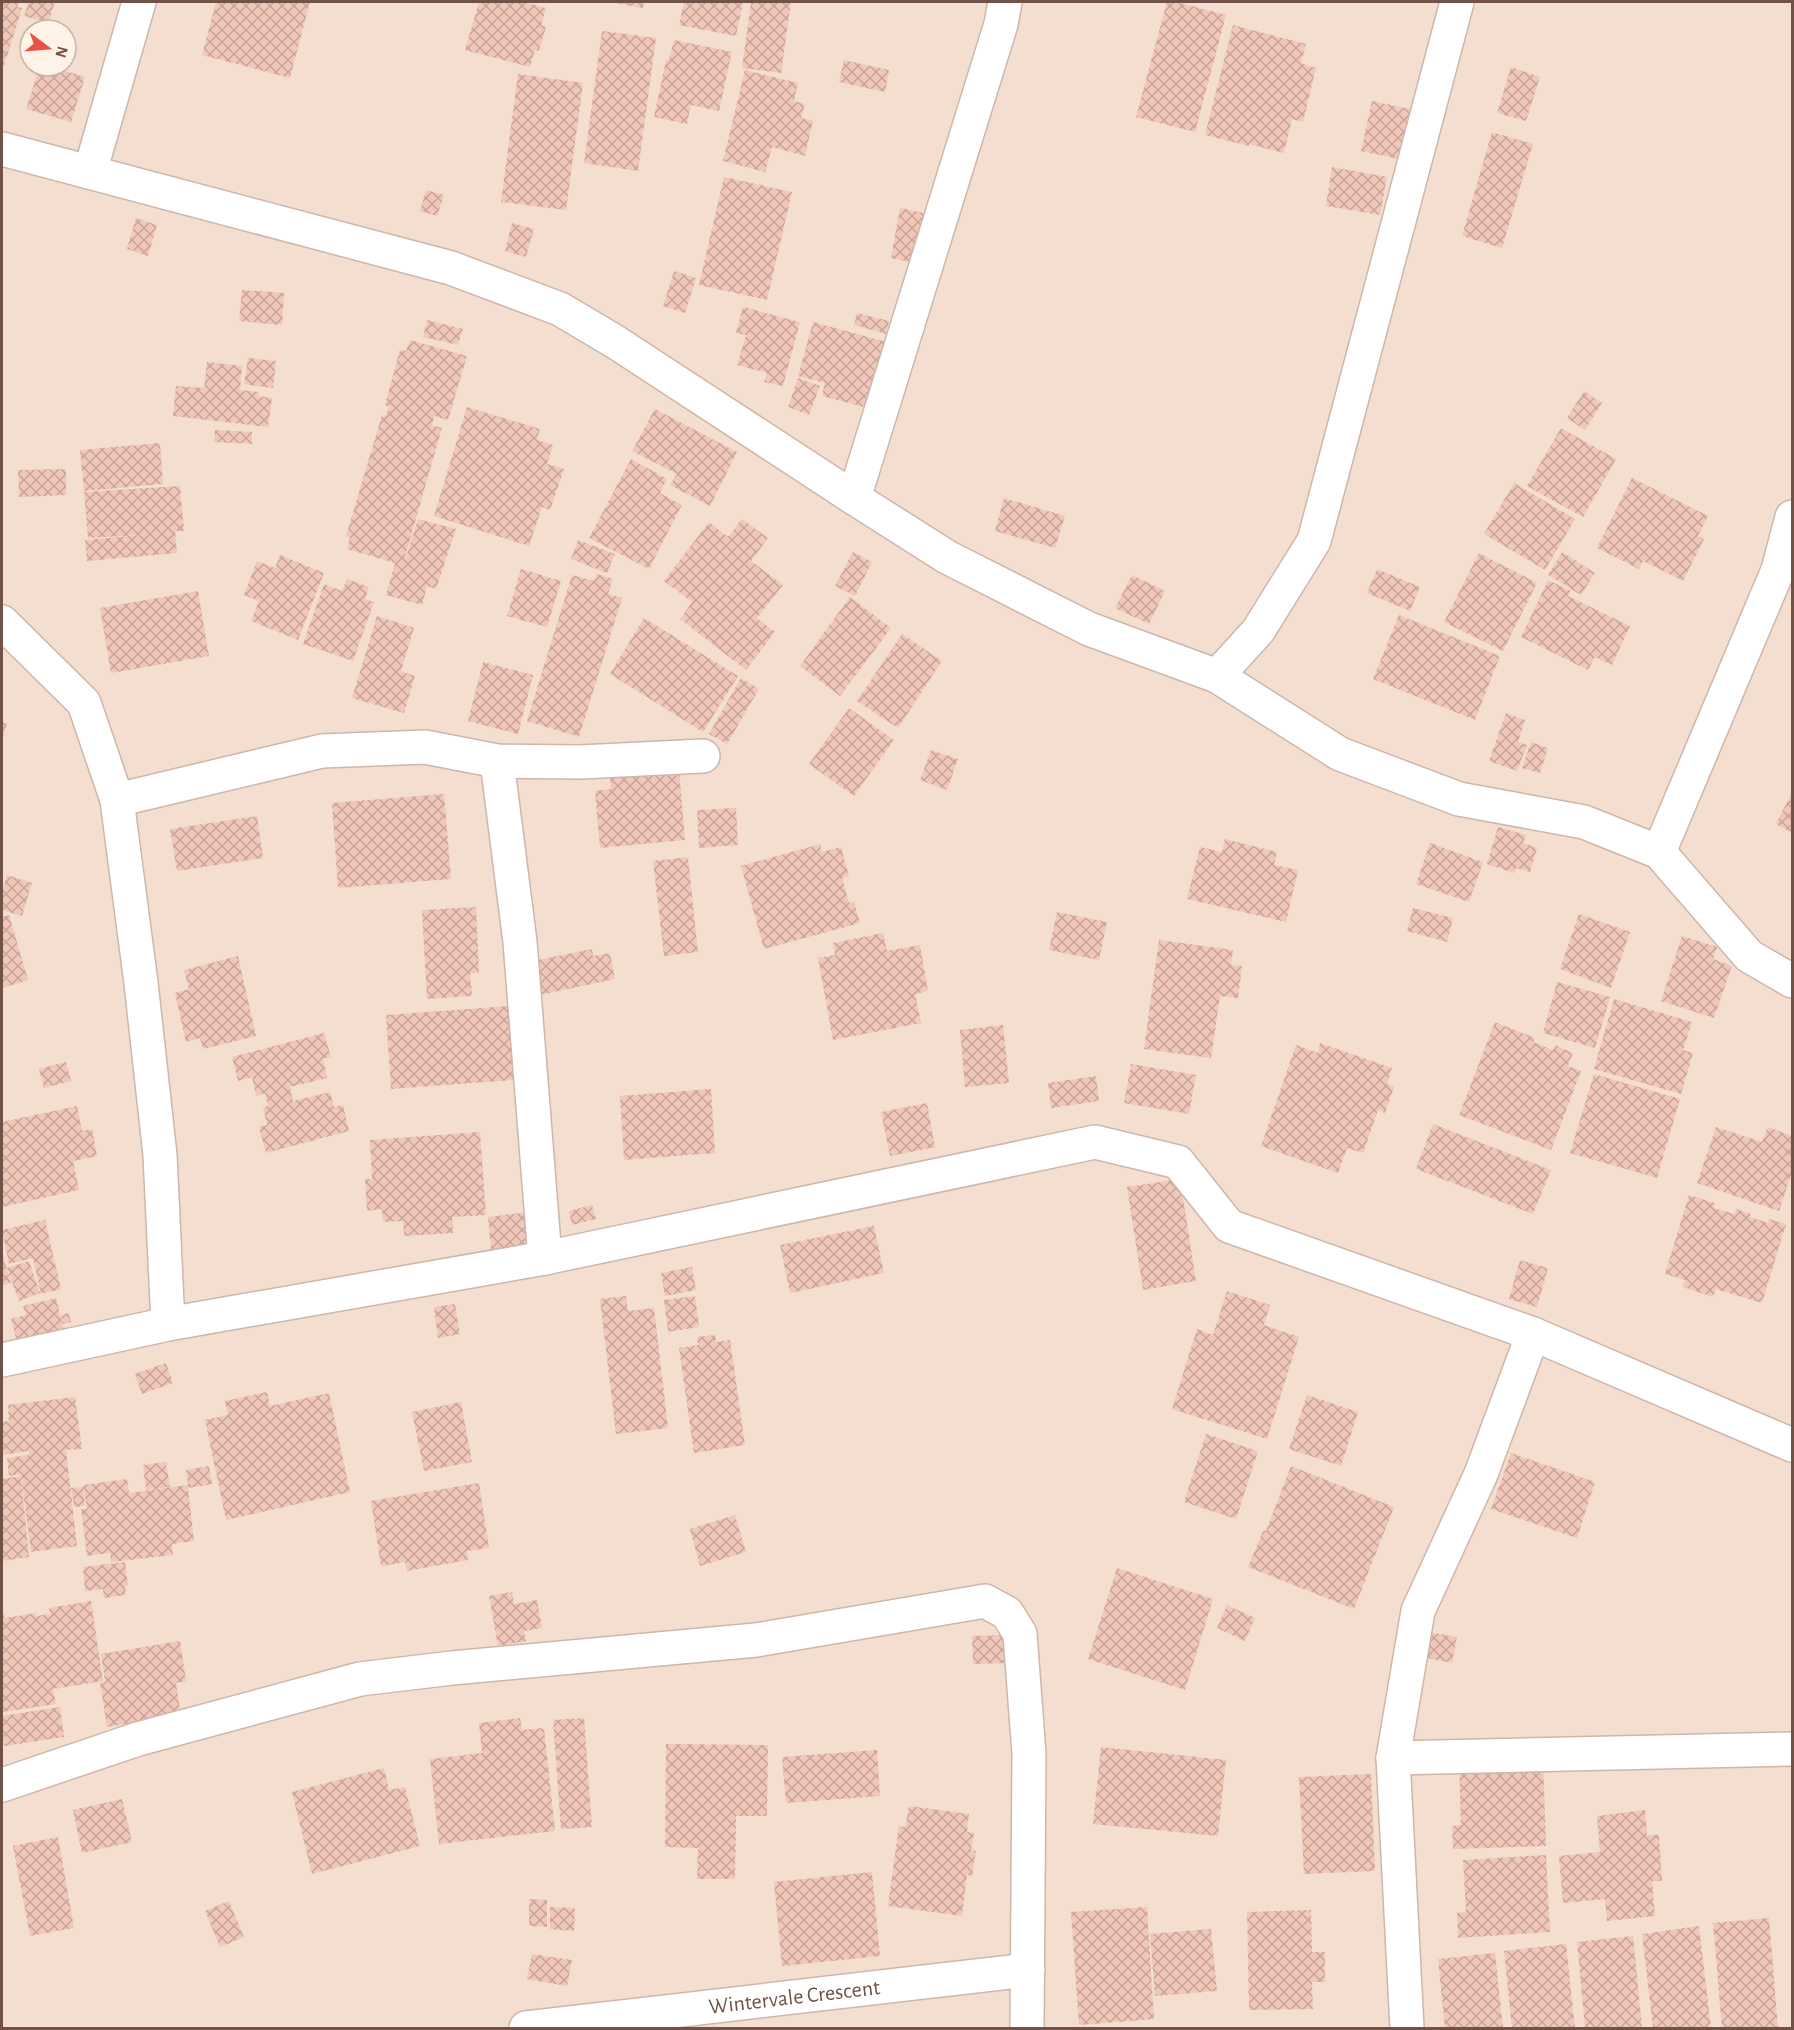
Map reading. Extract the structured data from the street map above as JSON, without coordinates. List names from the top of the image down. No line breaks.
{"streets":{"street":["Wintervale Crescent"]},"north":"right"}
